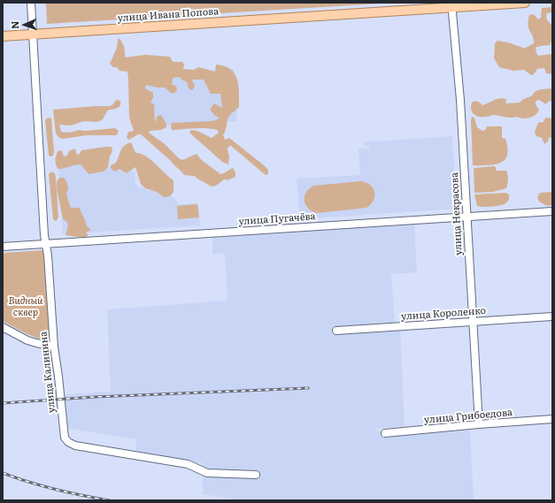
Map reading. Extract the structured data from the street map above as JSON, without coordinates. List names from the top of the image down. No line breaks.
{"streets":{"main road":["улица Ивана Попова"],"street":["улица Некрасова","улица Пугачёва","улица Короленко","улица Калинина","улица Грибоедова"]},"crossings":[["улица Ивана Попова","улица Некрасова"],["улица Ивана Попова","улица Калинина"],["улица Некрасова","улица Пугачёва"],["улица Некрасова","улица Короленко"],["улица Некрасова","улица Грибоедова"],["улица Пугачёва","улица Калинина"]],"parks":["Видный сквер"],"north":"left"}
